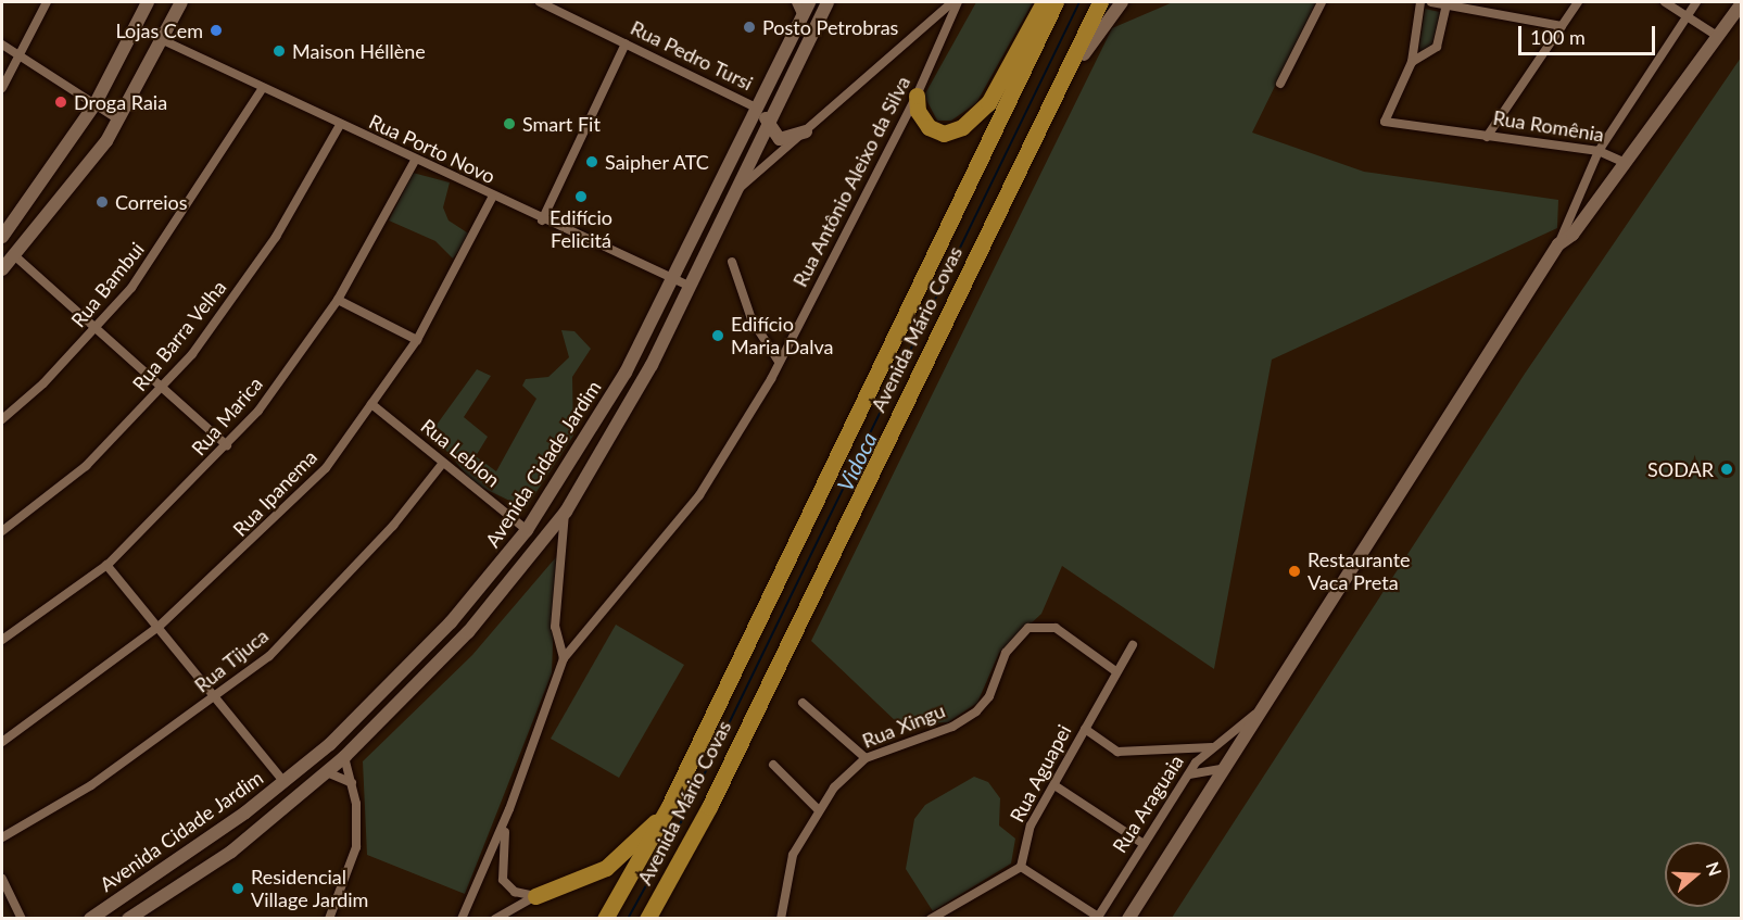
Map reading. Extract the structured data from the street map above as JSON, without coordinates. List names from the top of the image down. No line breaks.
{"streets":{"highway":["Avenida Mário Covas"],"main road":["Rua Romênia","Avenida Cidade Jardim"],"street":["Rua Pedro Tursi","Rua Porto Novo","Rua Antônio Aleixo da Silva","Rua Bambui","Rua Barra Velha","Rua Marica","Rua Leblon","Rua Ipanema","Rua Tijuca","Rua Xingu","Rua Aguapei","Rua Araguaia"]},"crossings":[["Rua Pedro Tursi","Avenida Cidade Jardim"],["Rua Porto Novo","Rua Bambui"],["Rua Porto Novo","Rua Barra Velha"],["Rua Porto Novo","Rua Marica"],["Rua Porto Novo","Avenida Cidade Jardim"],["Rua Porto Novo","Rua Ipanema"],["Rua Leblon","Avenida Cidade Jardim"],["Rua Leblon","Rua Ipanema"],["Rua Leblon","Rua Tijuca"],["Rua Xingu","Rua Aguapei"]],"water":["Vidoca"],"places":["Posto Petrobras","Lojas Cem","Maison Héllène","Droga Raia","Smart Fit","Saipher ATC","Edifício Felicitá","Correios","Edifício Maria Dalva","SODAR","Restaurante Vaca Preta","Residencial Village Jardim"],"scale_bar":"100 m","north":"right"}
